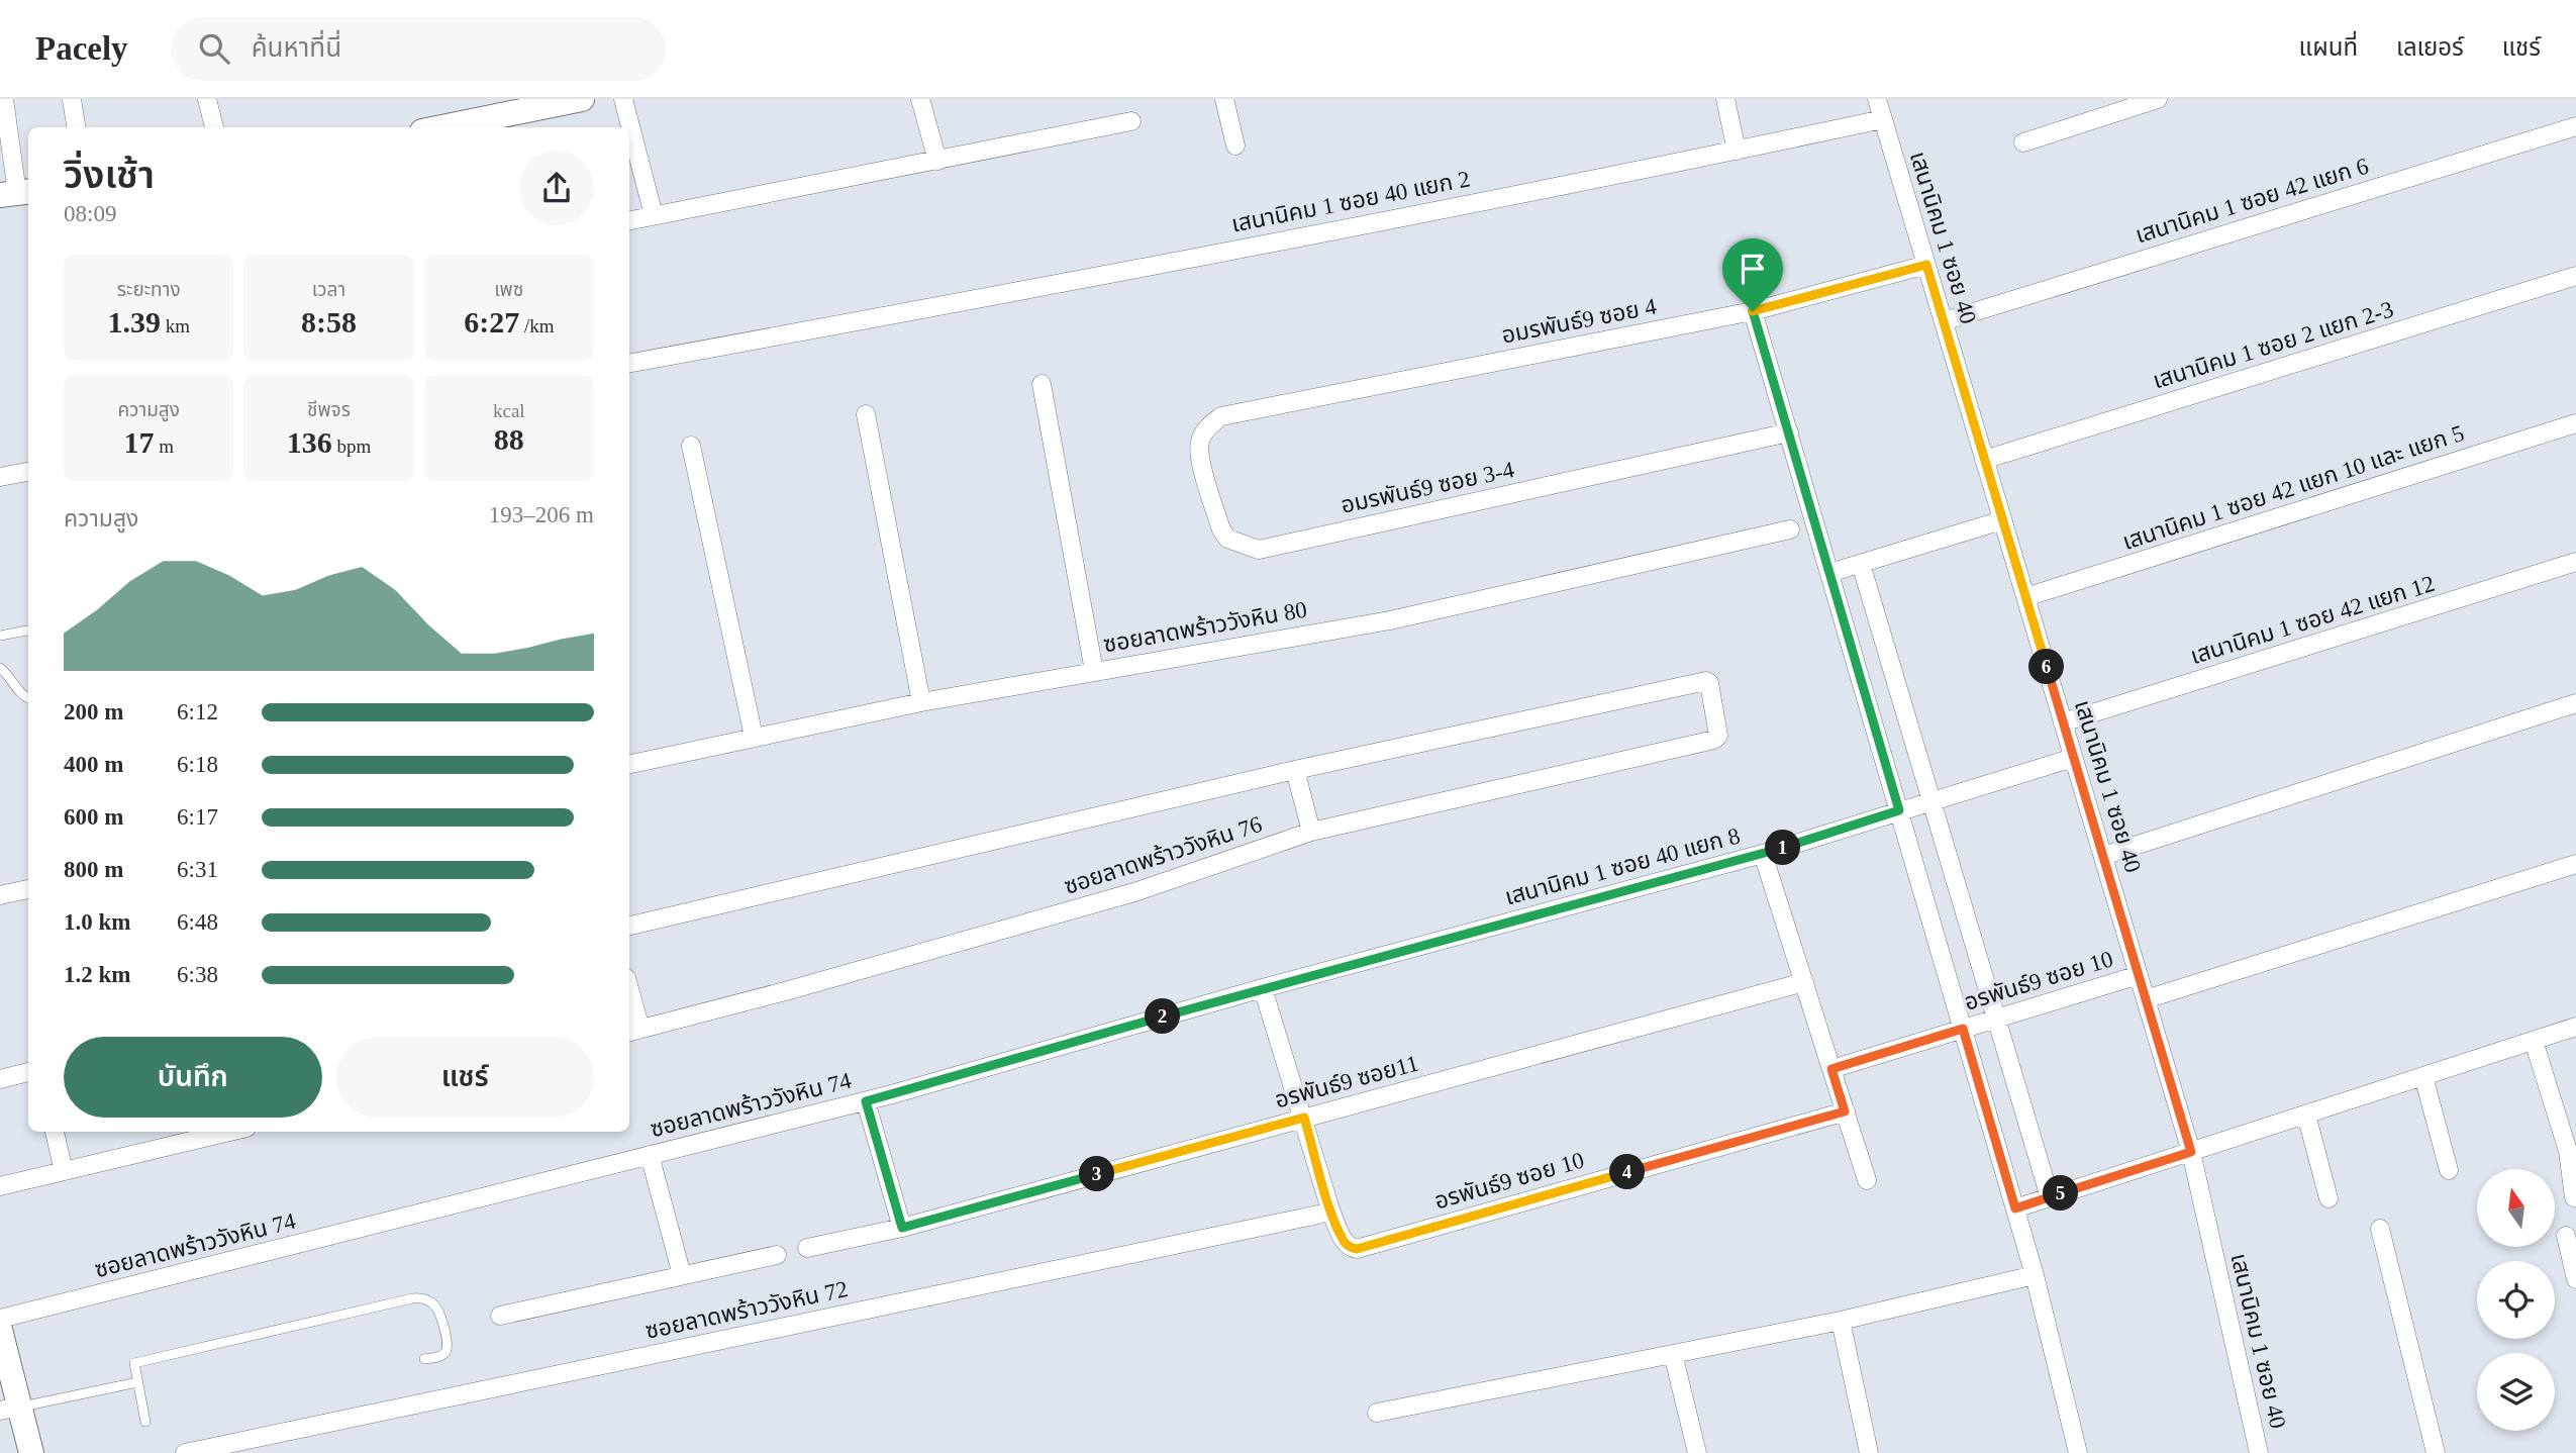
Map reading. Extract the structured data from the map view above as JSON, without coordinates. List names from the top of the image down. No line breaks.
{"streets":{"street":["เสนานิคม 1 ซอย 42 แยก 6","เสนานิคม 1 ซอย 40 แยก 2","เสนานิคม 1 ซอย 40","อมรพันธ์9 ซอย 4","เสนานิคม 1 ซอย 2 แยก 2-3","อมรพันธ์9 ซอย 3-4","เสนานิคม 1 ซอย 42 แยก 10 และ แยก 5","เสนานิคม 1 ซอย 42 แยก 12","ซอยลาดพร้าววังหิน 80","ซอยลาดพร้าววังหิน 76","เสนานิคม 1 ซอย 40 แยก 8","อรพันธ์9 ซอย 10","อรพันธ์9 ซอย11","ซอยลาดพร้าววังหิน 74","ซอยลาดพร้าววังหิน 72"]},"crossings":[["เสนานิคม 1 ซอย 42 แยก 6","เสนานิคม 1 ซอย 40"],["เสนานิคม 1 ซอย 40 แยก 2","เสนานิคม 1 ซอย 40"],["เสนานิคม 1 ซอย 40","อมรพันธ์9 ซอย 4"],["เสนานิคม 1 ซอย 40","เสนานิคม 1 ซอย 2 แยก 2-3"],["เสนานิคม 1 ซอย 40","เสนานิคม 1 ซอย 42 แยก 10 และ แยก 5"],["เสนานิคม 1 ซอย 40","เสนานิคม 1 ซอย 42 แยก 12"],["เสนานิคม 1 ซอย 40","เสนานิคม 1 ซอย 40 แยก 8"],["เสนานิคม 1 ซอย 40","อรพันธ์9 ซอย 10"],["อมรพันธ์9 ซอย 4","อมรพันธ์9 ซอย 3-4"],["เสนานิคม 1 ซอย 40 แยก 8","ซอยลาดพร้าววังหิน 74"],["อรพันธ์9 ซอย 10","อรพันธ์9 ซอย11"]],"north":"top","page":{"header":"Pacely","search":"ค้นหาที่นี่","nav":["แผนที่","เลเยอร์","แชร์"],"heading":["วิ่งเช้า","08:09"],"stats":[["ระยะทาง","1.39 km"],["เวลา","8:58"],["เพซ","6:27 /km"],["ความสูง","17 m"],["ชีพจร","136 bpm"],["kcal","88"]],"chart":["ความสูง","193–206 m"],"pins":["6","1","2","4","3","5"],"list":[{"name":"200 m","note":"6:12"},{"name":"400 m","note":"6:18"},{"name":"600 m","note":"6:17"},{"name":"800 m","note":"6:31"},{"name":"1.0 km","note":"6:48"},{"name":"1.2 km","note":"6:38"}],"buttons":["บันทึก","แชร์"]}}
